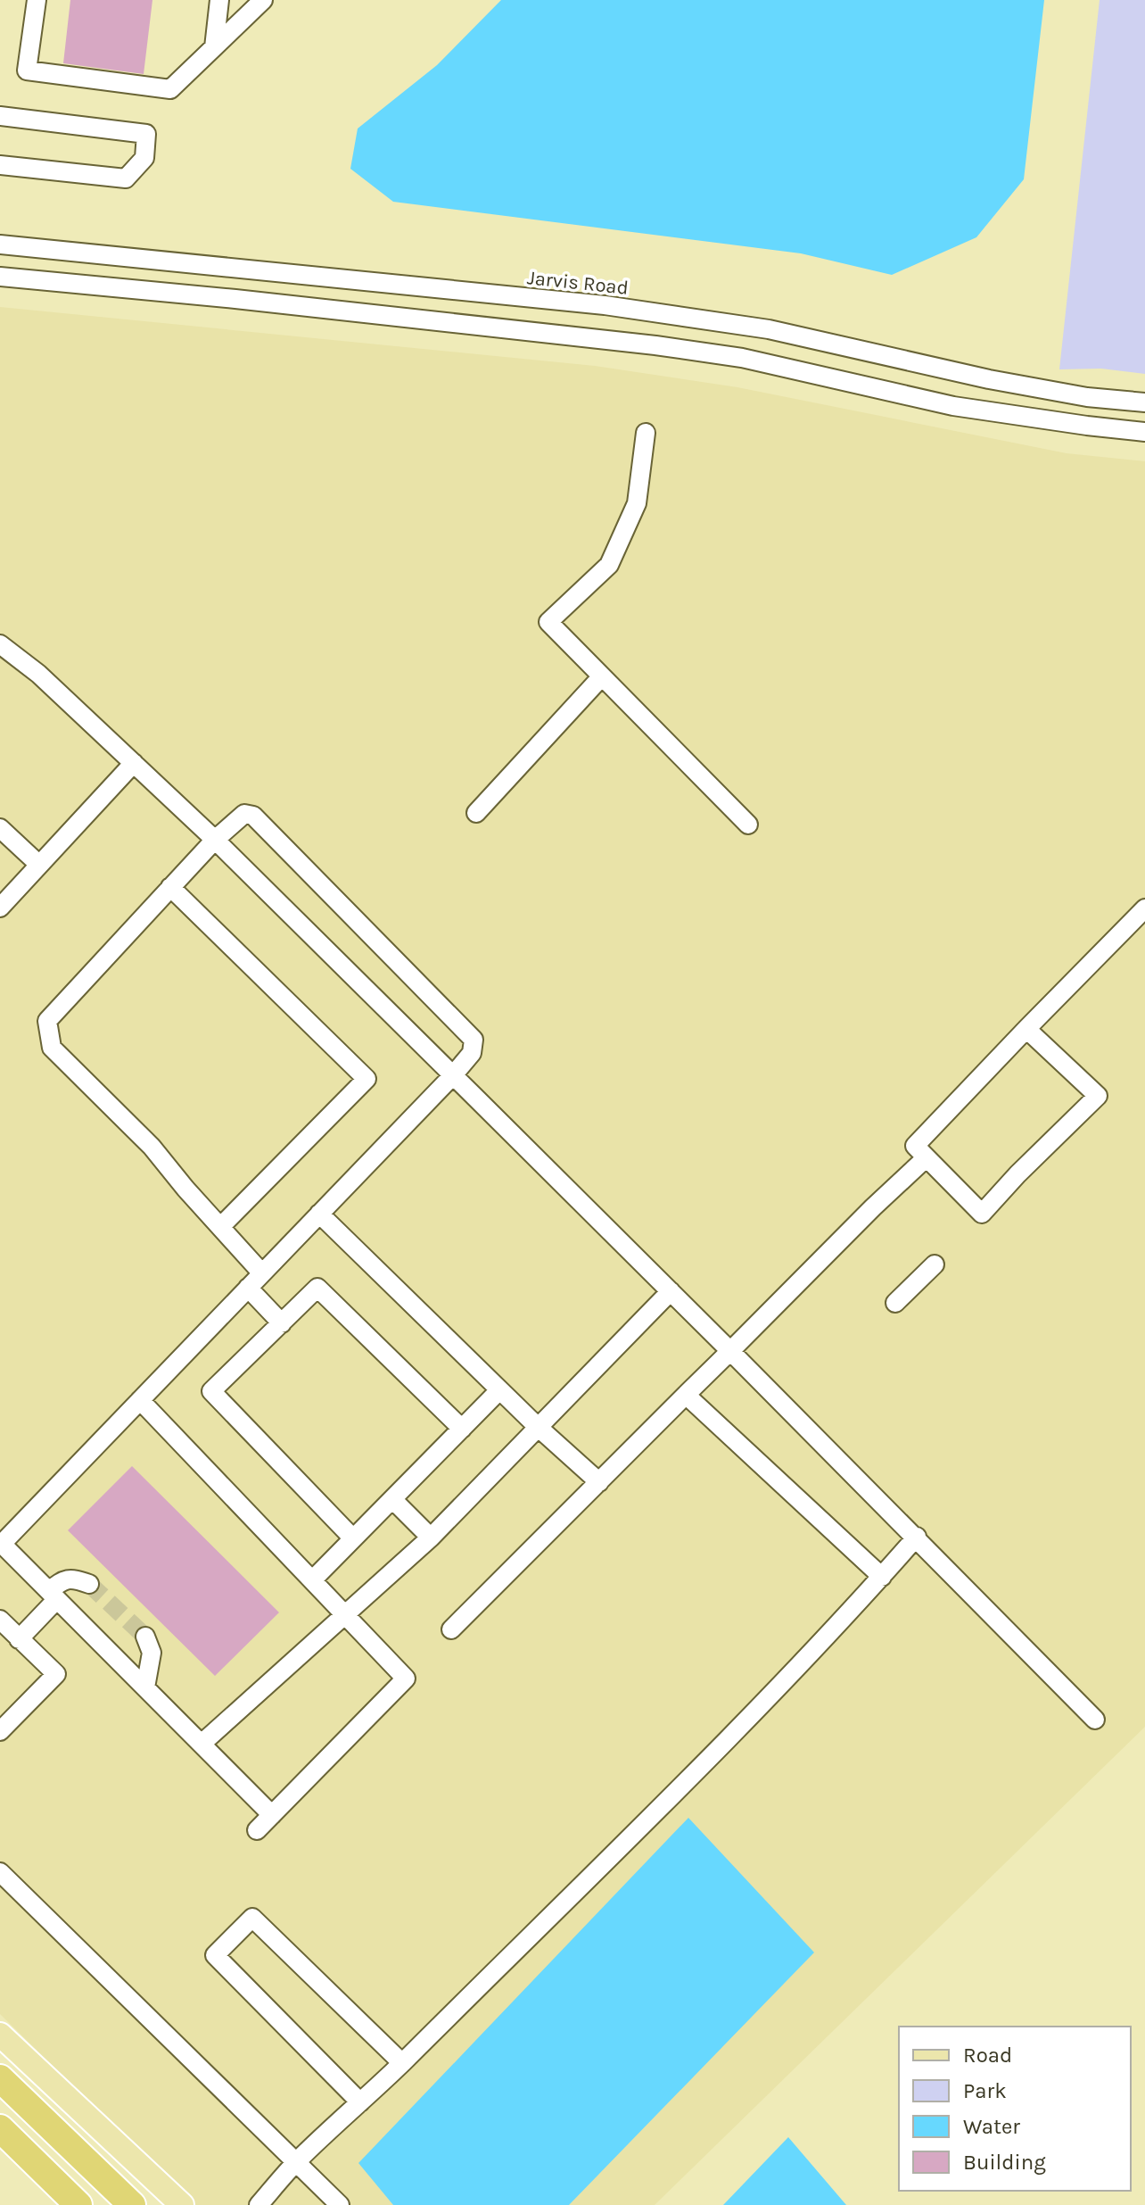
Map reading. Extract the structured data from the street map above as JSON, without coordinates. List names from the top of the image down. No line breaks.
{"streets":{"street":["Jarvis Road"]},"legend":["Road","Park","Water","Building"]}
